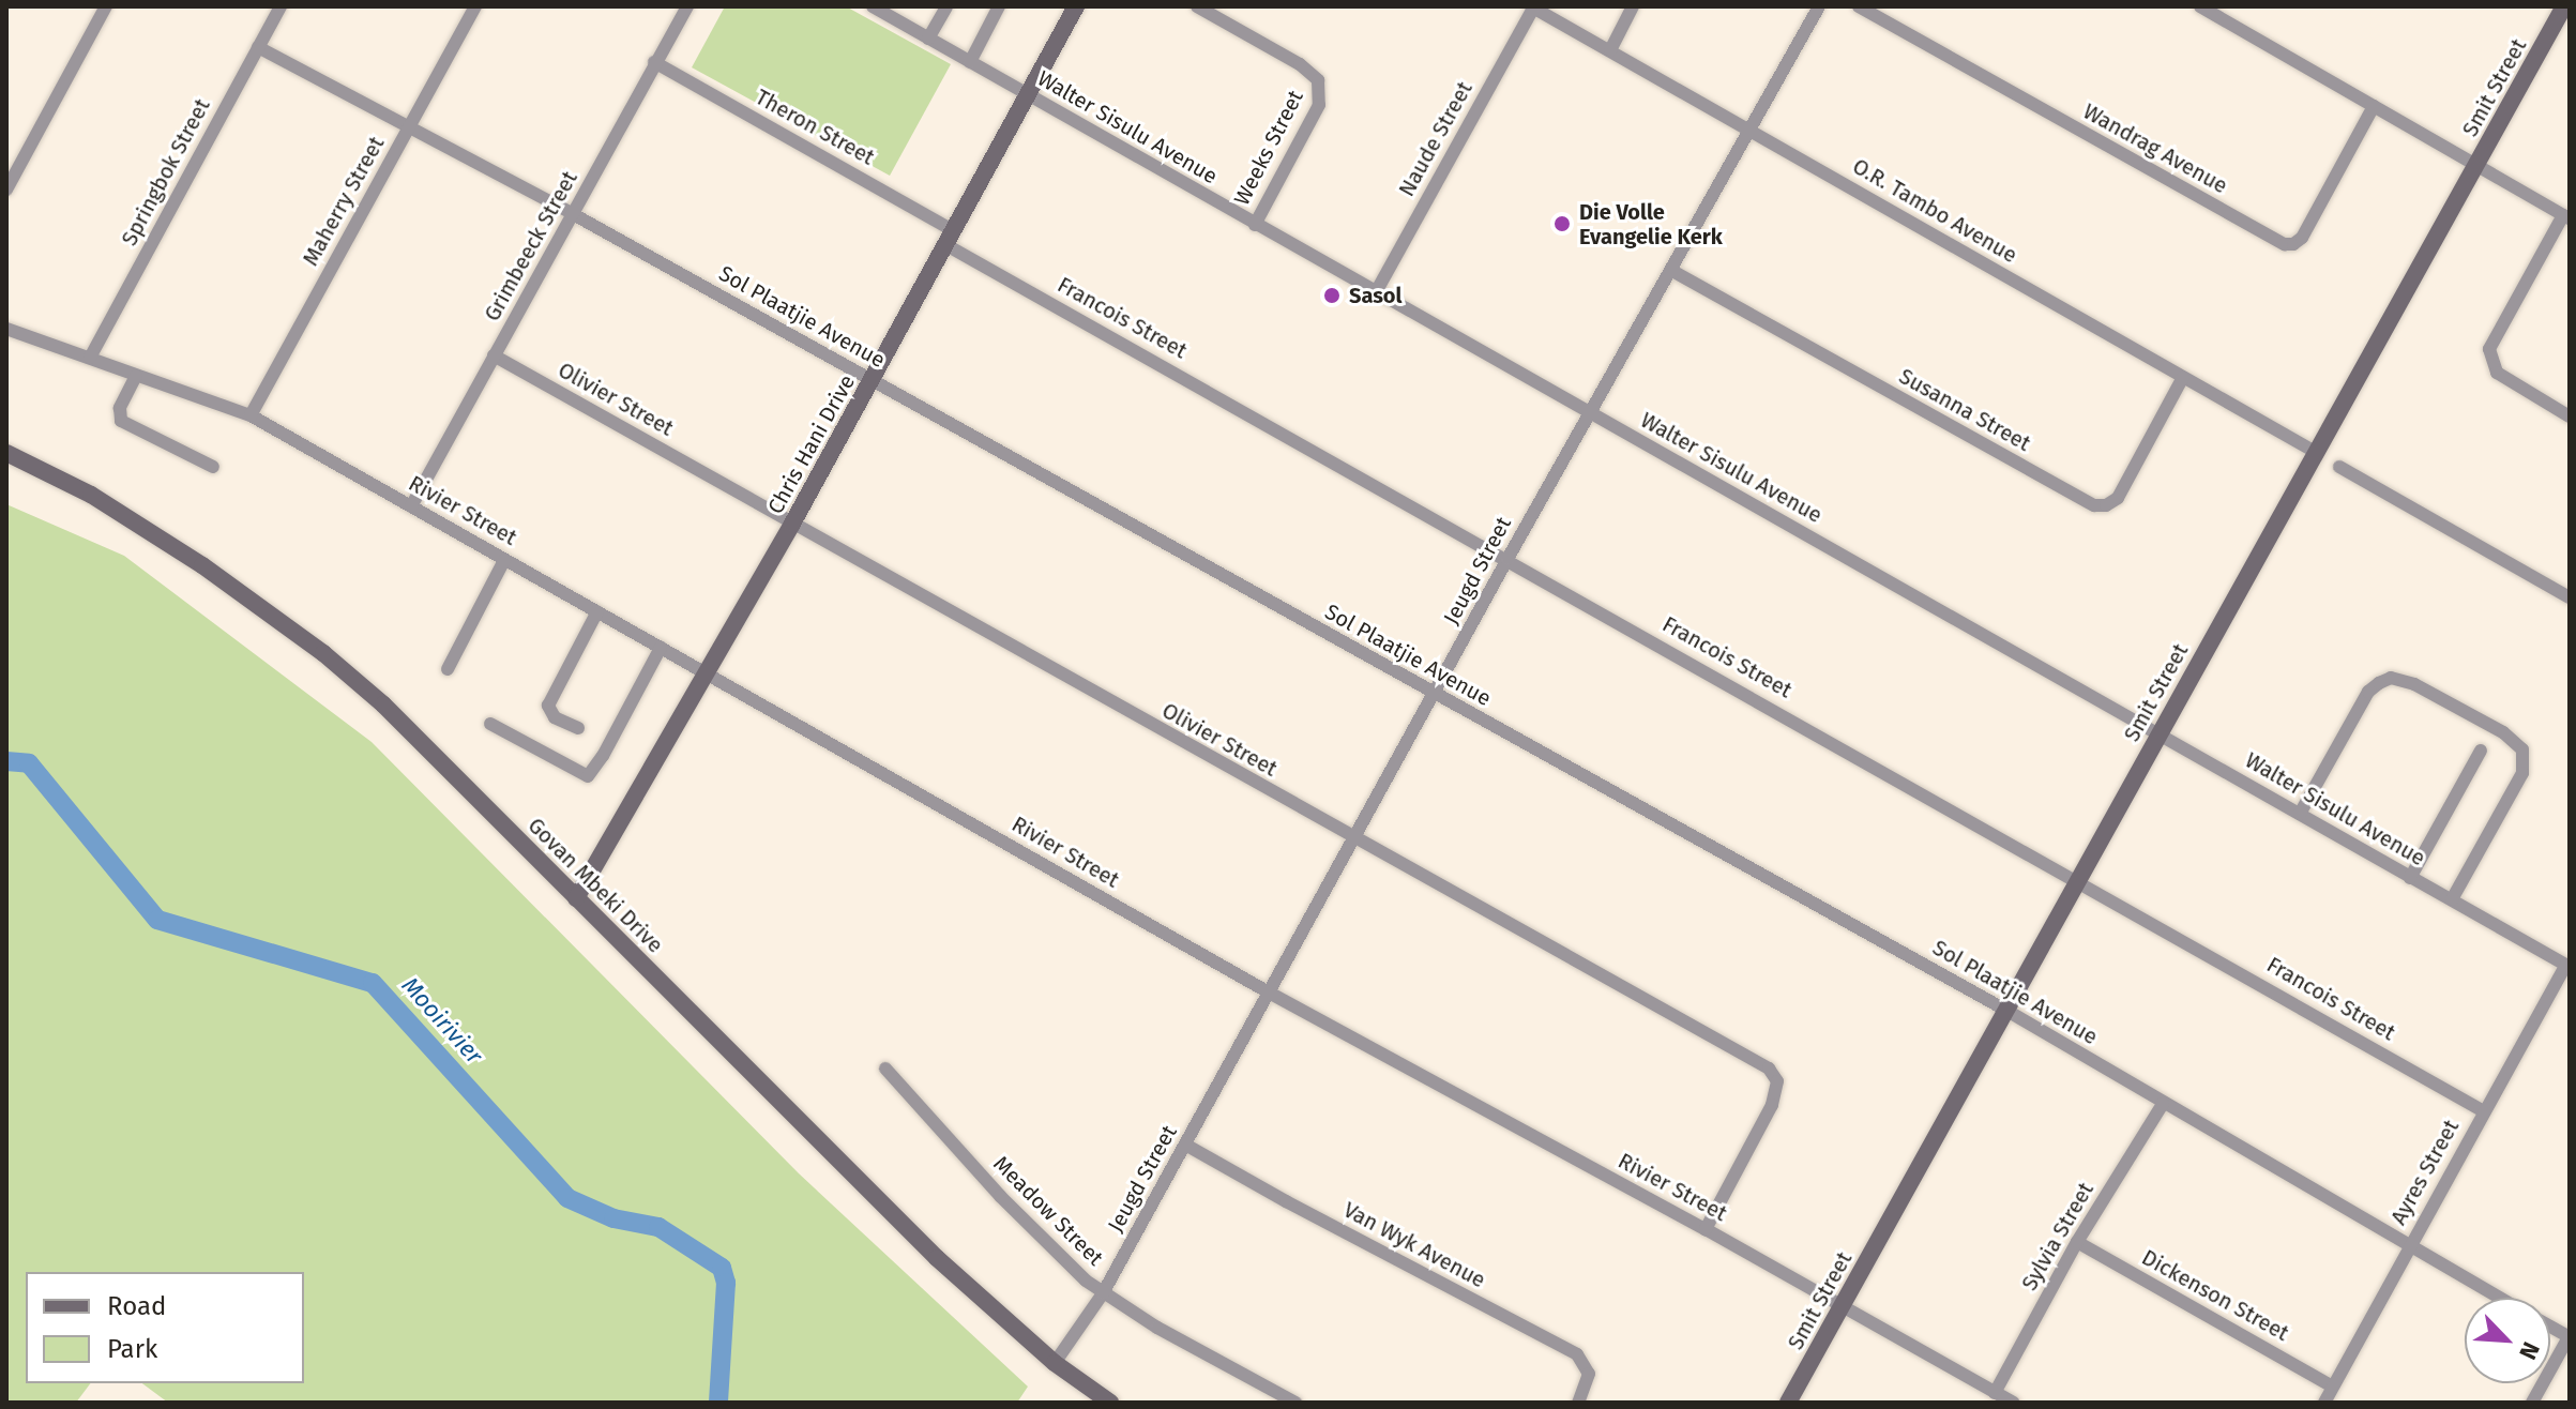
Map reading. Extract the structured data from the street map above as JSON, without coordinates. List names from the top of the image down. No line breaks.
{"streets":{"street":["Smit Street","Theron Street","Walter Sisulu Avenue","Naude Street","Weeks Street","Wandrag Avenue","Springbok Street","Maherry Street","O.R. Tambo Avenue","Grimbeeck Street","Sol Plaatjie Avenue","Francois Street","Olivier Street","Susanna Street","Chris Hani Drive","Rivier Street","Jeugd Street","Govan Mbeki Drive","Ayres Street","Meadow Street","Sylvia Street","Van Wyk Avenue","Dickenson Street"]},"crossings":[["Smit Street","Walter Sisulu Avenue"],["Smit Street","O.R. Tambo Avenue"],["Smit Street","Sol Plaatjie Avenue"],["Smit Street","Francois Street"],["Smit Street","Rivier Street"],["Theron Street","Grimbeeck Street"],["Theron Street","Francois Street"],["Theron Street","Chris Hani Drive"],["Walter Sisulu Avenue","Naude Street"],["Walter Sisulu Avenue","Weeks Street"],["Walter Sisulu Avenue","Chris Hani Drive"],["Walter Sisulu Avenue","Jeugd Street"],["Walter Sisulu Avenue","Ayres Street"],["Naude Street","O.R. Tambo Avenue"],["Springbok Street","Sol Plaatjie Avenue"],["Springbok Street","Rivier Street"],["Maherry Street","Sol Plaatjie Avenue"],["Maherry Street","Rivier Street"],["O.R. Tambo Avenue","Susanna Street"],["O.R. Tambo Avenue","Jeugd Street"],["Grimbeeck Street","Sol Plaatjie Avenue"],["Grimbeeck Street","Olivier Street"],["Grimbeeck Street","Rivier Street"],["Sol Plaatjie Avenue","Chris Hani Drive"],["Sol Plaatjie Avenue","Jeugd Street"],["Sol Plaatjie Avenue","Ayres Street"],["Sol Plaatjie Avenue","Sylvia Street"],["Francois Street","Chris Hani Drive"],["Francois Street","Jeugd Street"],["Francois Street","Ayres Street"],["Olivier Street","Chris Hani Drive"],["Olivier Street","Rivier Street"],["Olivier Street","Jeugd Street"],["Susanna Street","Jeugd Street"],["Chris Hani Drive","Rivier Street"],["Chris Hani Drive","Govan Mbeki Drive"],["Rivier Street","Jeugd Street"],["Rivier Street","Sylvia Street"],["Jeugd Street","Govan Mbeki Drive"],["Jeugd Street","Meadow Street"],["Jeugd Street","Van Wyk Avenue"],["Ayres Street","Dickenson Street"],["Sylvia Street","Dickenson Street"]],"water":["Mooirivier"],"places":["Die Volle Evangelie Kerk","Sasol"],"legend":["Road","Park"],"north":"bottom right"}
